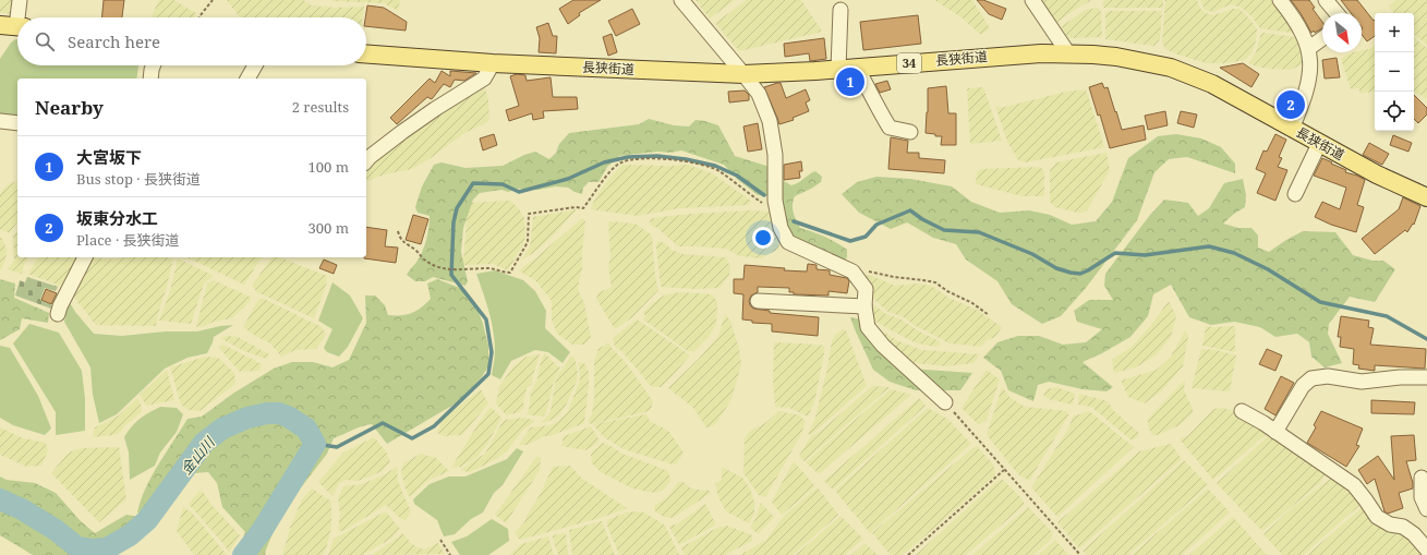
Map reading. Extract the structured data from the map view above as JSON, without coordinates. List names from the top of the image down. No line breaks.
{"streets":{"main road":["長狭街道","34"]},"water":["金山川"],"north":"bottom right","page":{"map_buttons":["+","−"],"search":"Search here","pins":["1","2"],"heading":["Nearby","2 results"],"list":[{"mark":"1","name":"大宮坂下","note":"Bus stop · 長狭街道","value":"100 m"},{"mark":"2","name":"坂東分水工","note":"Place · 長狭街道","value":"300 m"}]}}
